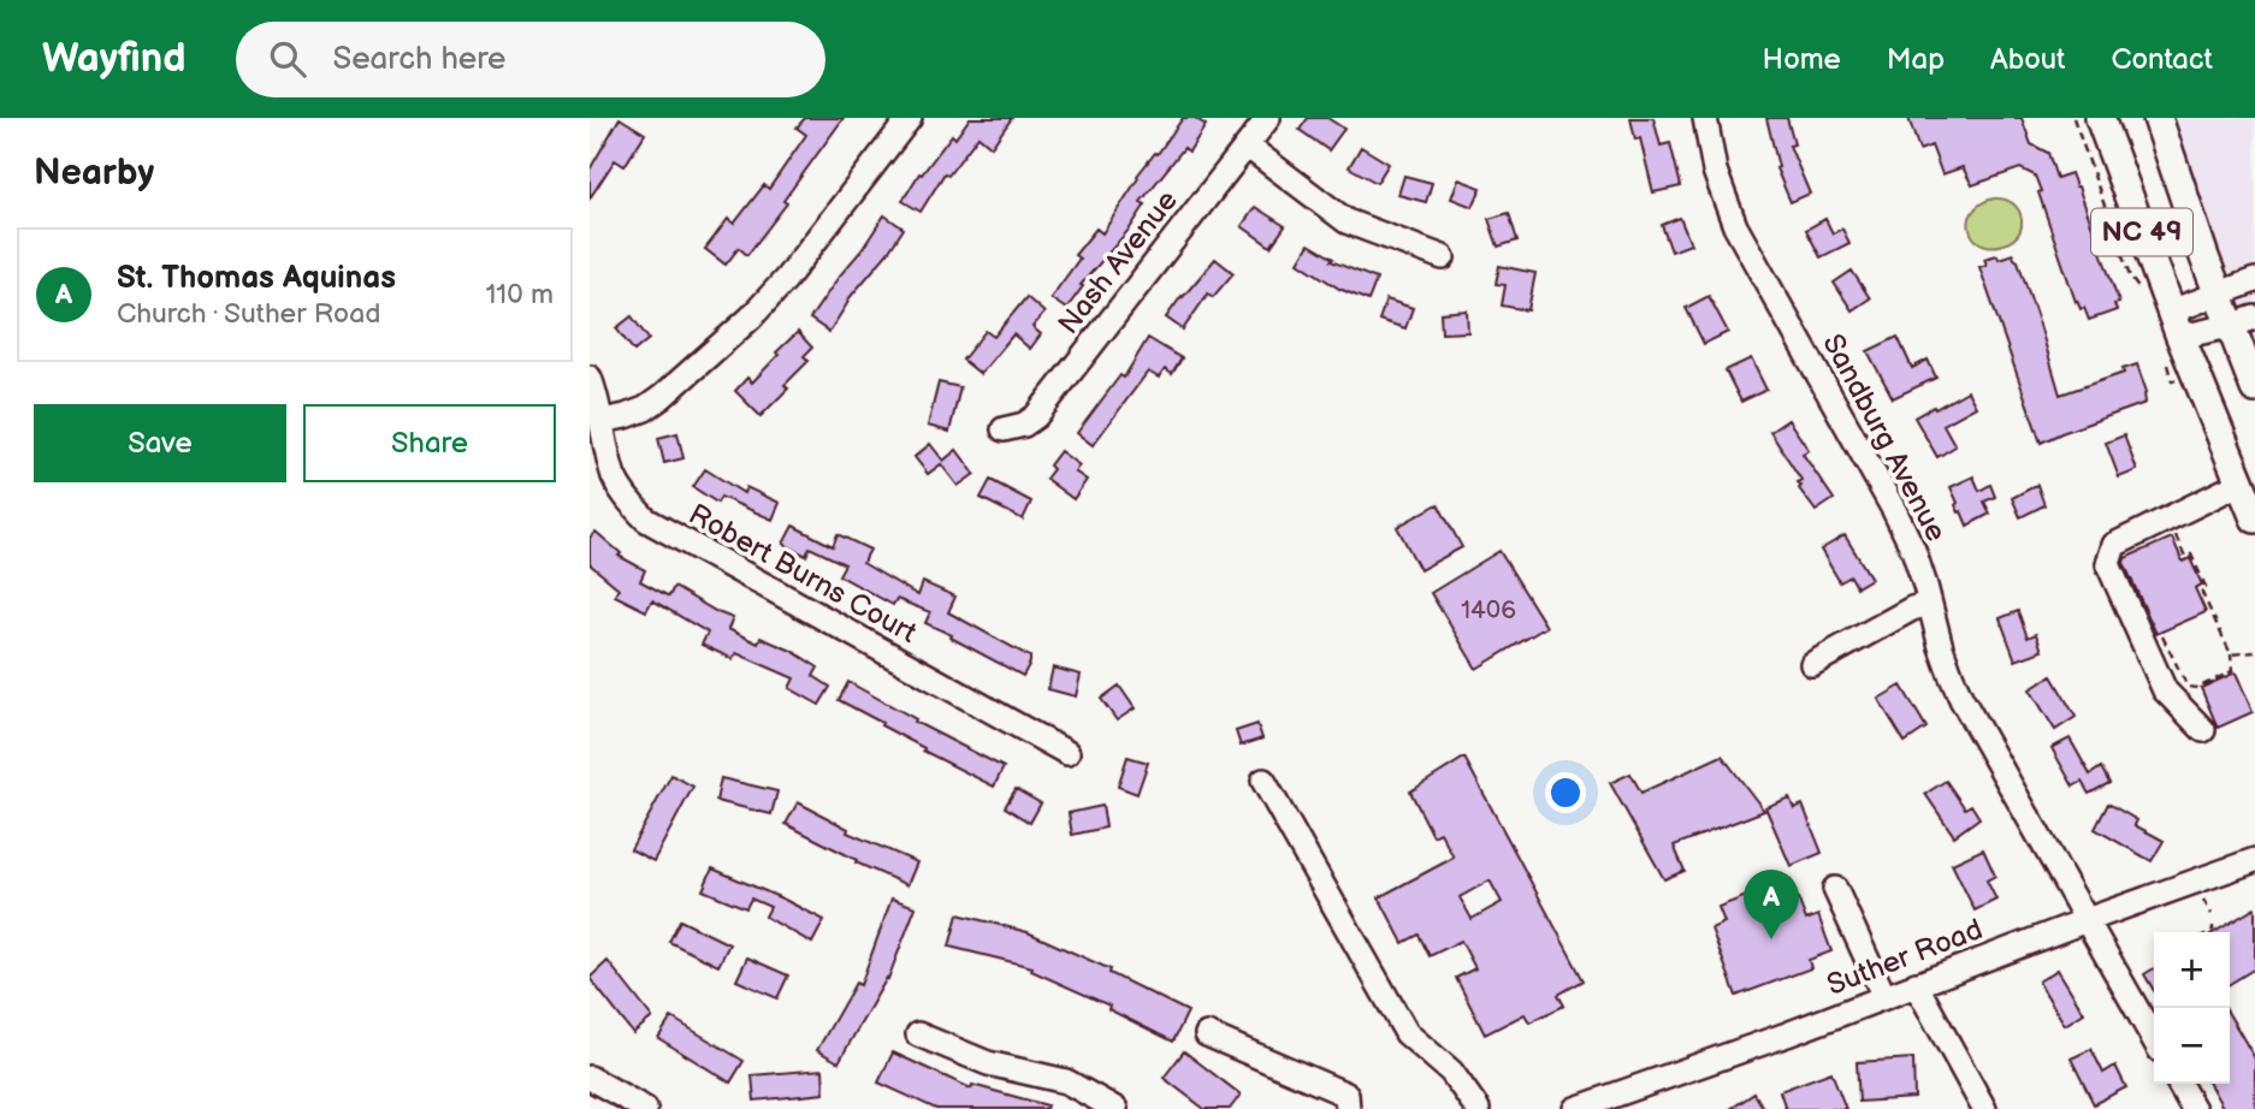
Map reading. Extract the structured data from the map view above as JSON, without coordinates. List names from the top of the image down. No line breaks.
{"streets":{"main road":["NC 49"],"street":["Nash Avenue","Sandburg Avenue","Robert Burns Court","Suther Road"]},"crossings":[["Sandburg Avenue","Suther Road"]],"house_numbers":["1406"],"page":{"header":"Wayfind","search":"Search here","nav":["Home","Map","About","Contact"],"heading":"Nearby","list":[{"mark":"A","name":"St. Thomas Aquinas","note":"Church · Suther Road","value":"110 m"}],"buttons":["Save","Share"],"pins":"A","map_buttons":["+","−"]}}
